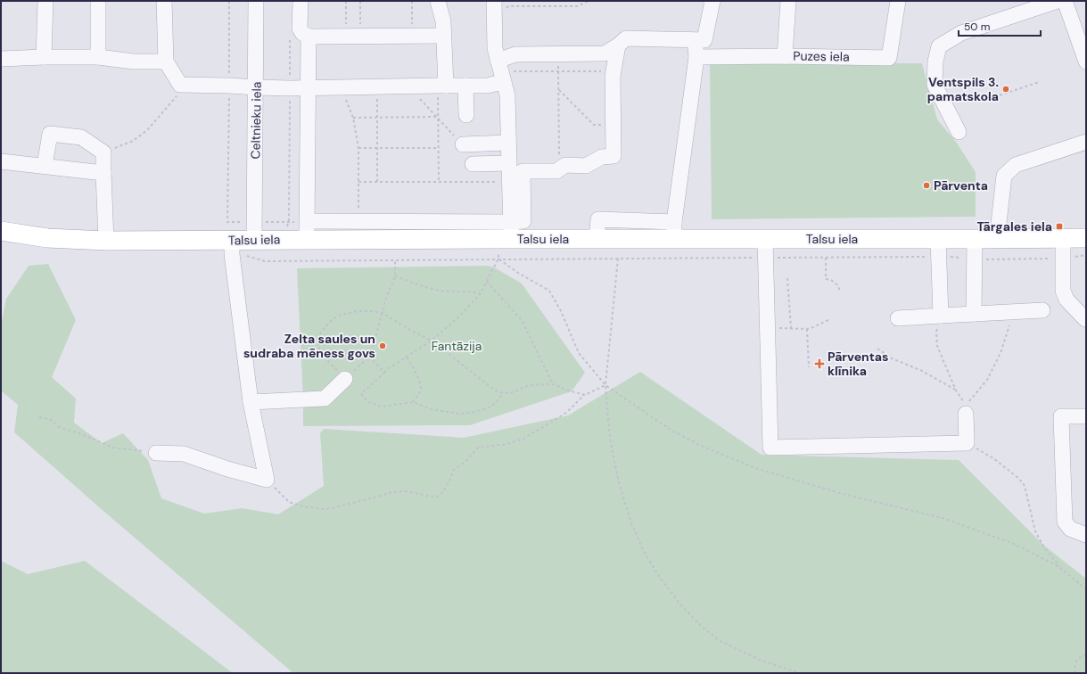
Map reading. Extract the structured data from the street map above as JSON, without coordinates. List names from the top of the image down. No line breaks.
{"streets":{"main road":["Talsu iela"],"street":["Puzes iela","Celtnieku iela"]},"crossings":[["Celtnieku iela","Talsu iela"]],"parks":["Fantāzija"],"places":{"other":["Ventspils 3. pamatskola","Pārventa","Zelta saules un sudraba mēness govs"],"transit":["Tārgales iela"],"health":["Pārventas klīnika"]},"scale_bar":"50 m"}
